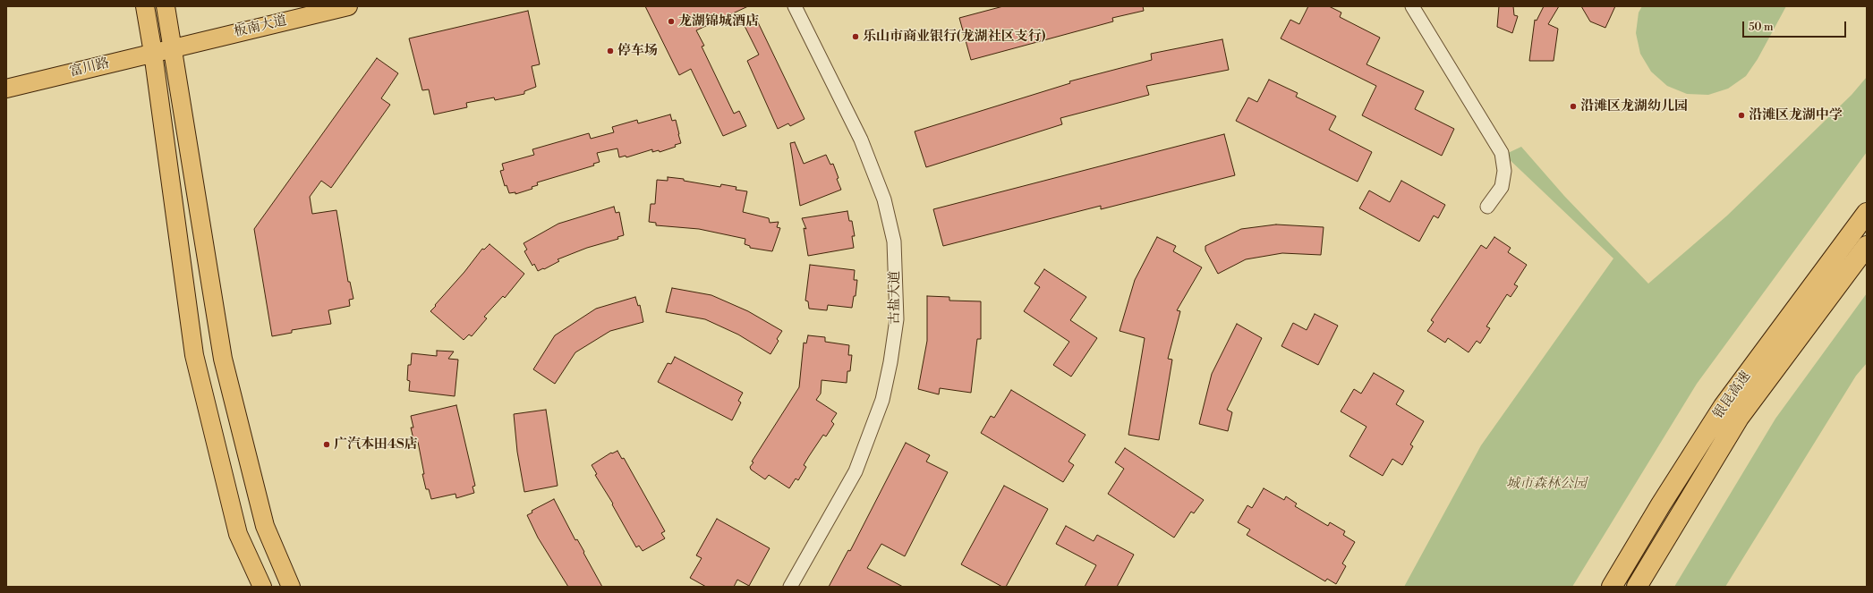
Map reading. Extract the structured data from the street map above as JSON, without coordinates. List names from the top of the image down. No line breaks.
{"streets":{"highway":["银昆高速"],"main road":["板南大道","富川路"],"street":["古盐大道"]},"crossings":[["板南大道","富川路"]],"parks":["城市森林公园"],"places":["龙湖锦城酒店","乐山市商业银行(龙湖社区支行)","停车场","沿滩区龙湖幼儿园","沿滩区龙湖中学","广汽本田4S店"],"scale_bar":"50 m"}
